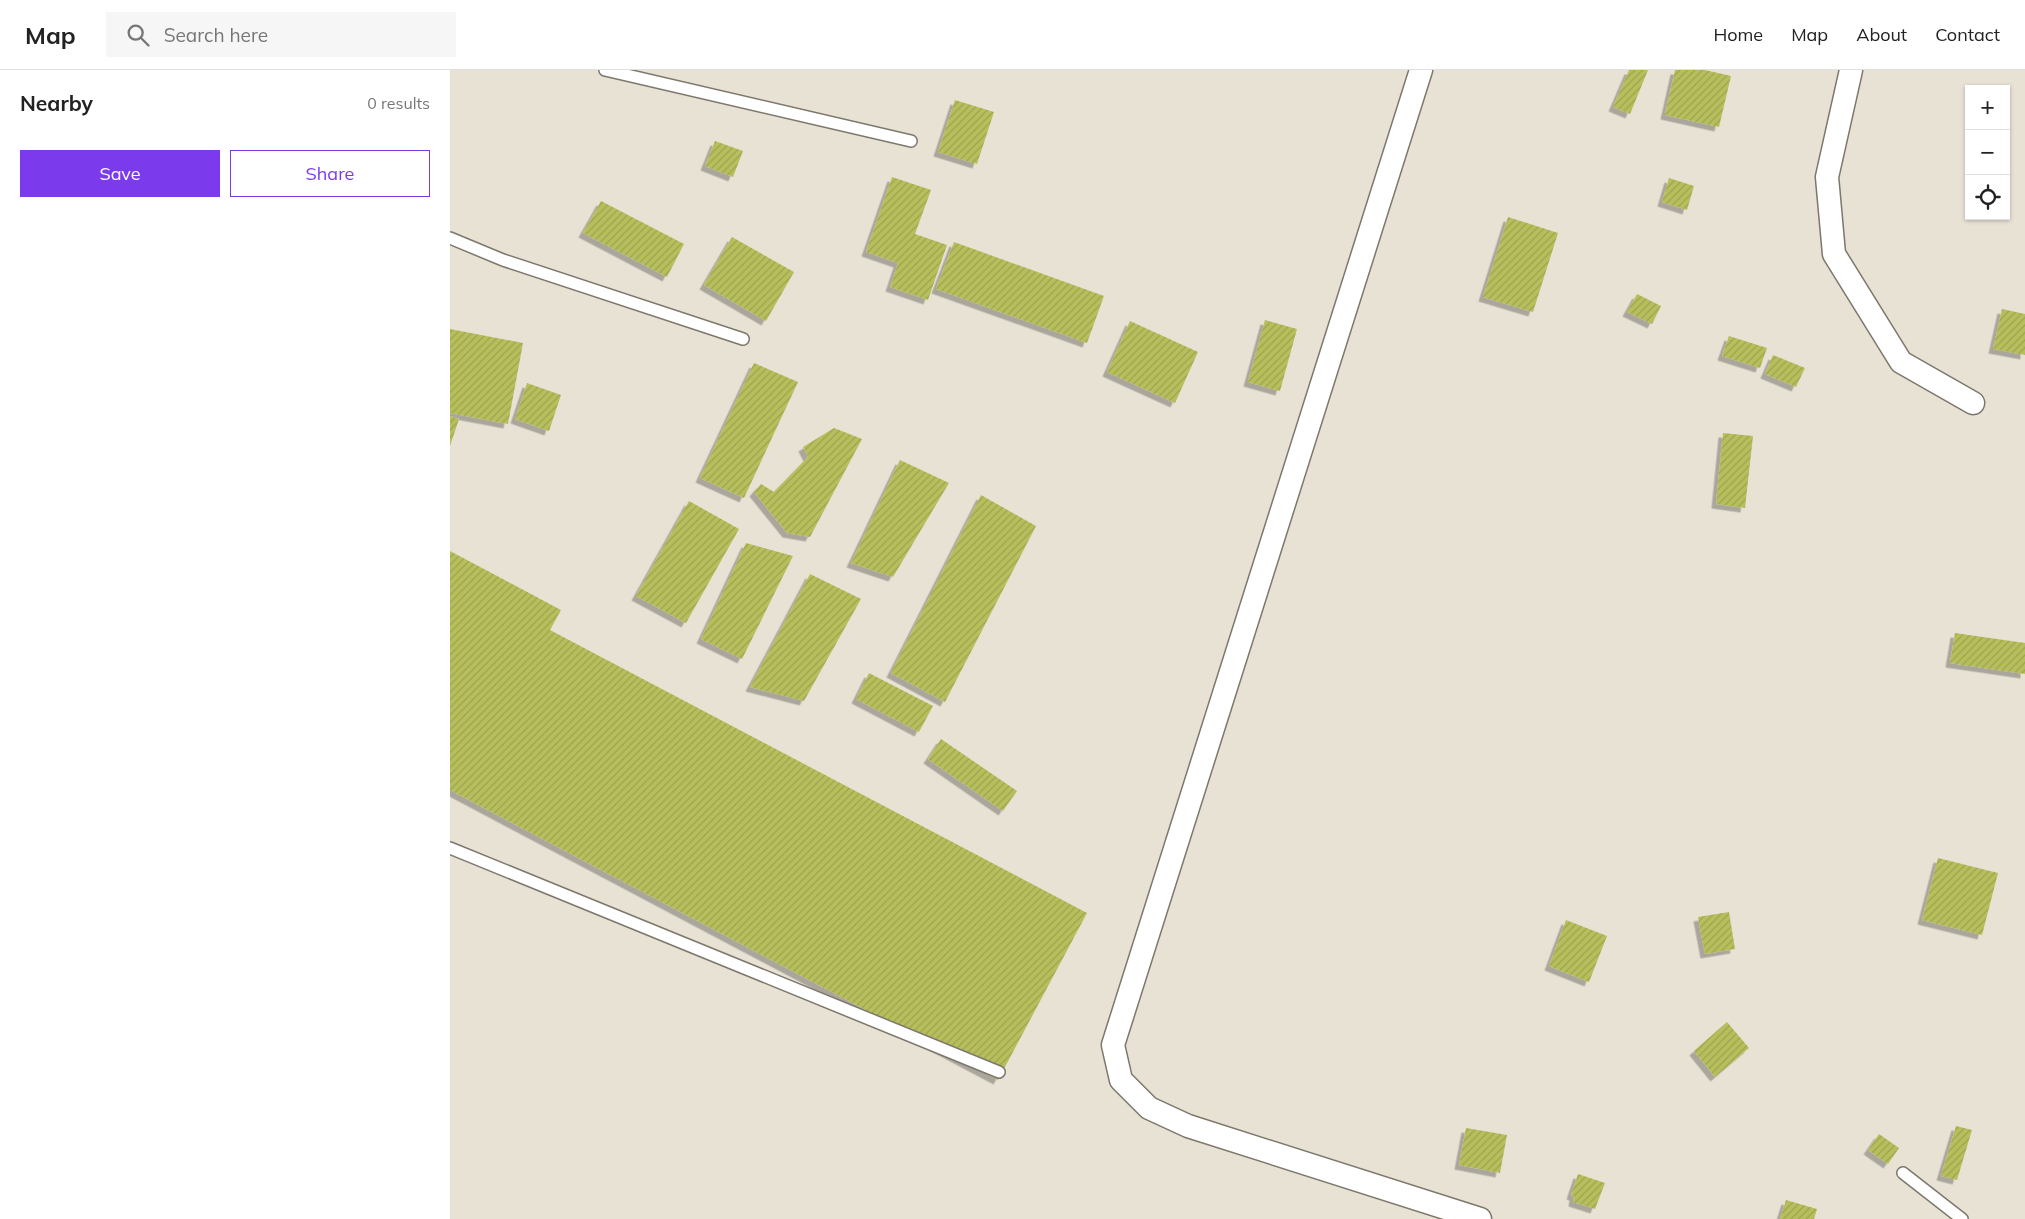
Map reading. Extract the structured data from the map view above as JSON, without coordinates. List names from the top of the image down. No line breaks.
{"page":{"header":"Map","search":"Search here","nav":["Home","Map","About","Contact"],"heading":["Nearby","0 results"],"map_buttons":["+","−"],"buttons":["Save","Share"]}}
